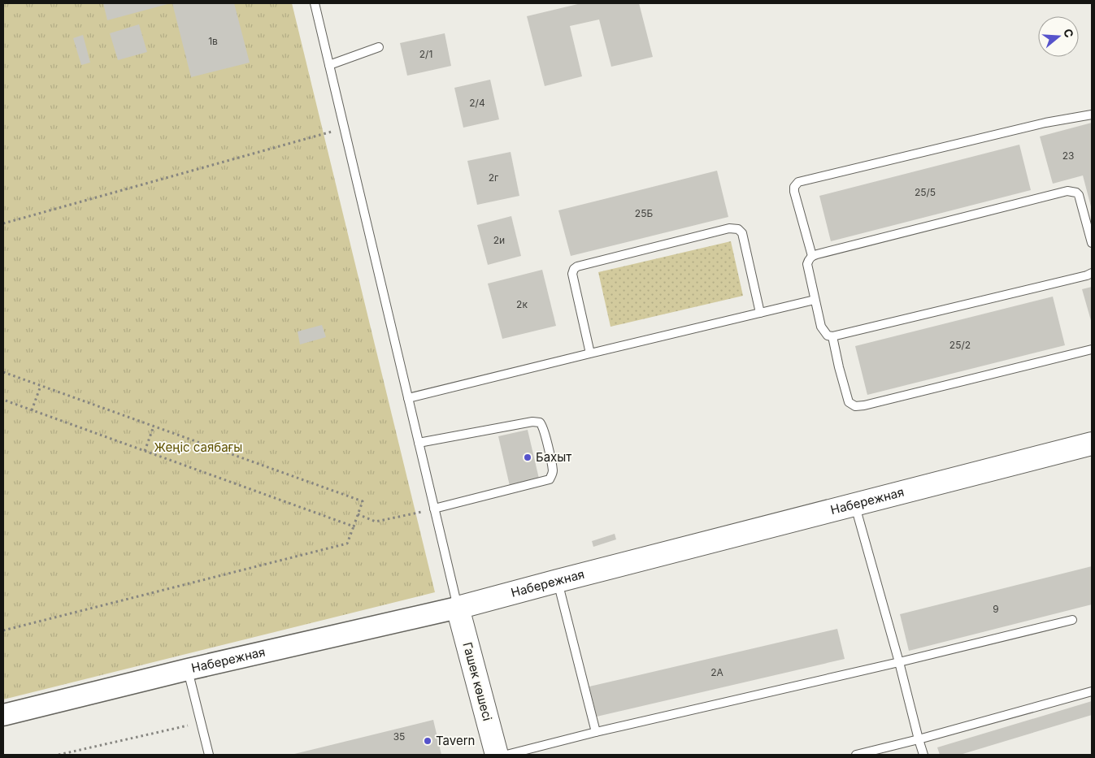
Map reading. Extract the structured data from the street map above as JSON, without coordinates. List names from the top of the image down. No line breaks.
{"streets":{"main road":["Набережная","Гашек көшесі"]},"crossings":[["Набережная","Гашек көшесі"]],"parks":["Жеңіс саябағы"],"places":["Бахыт","Tavern"],"house_numbers":["1в","2/1","2/4","23","2г","25/5","25Б","2и","2к","25/2","9","2А","35"],"north":"right"}
